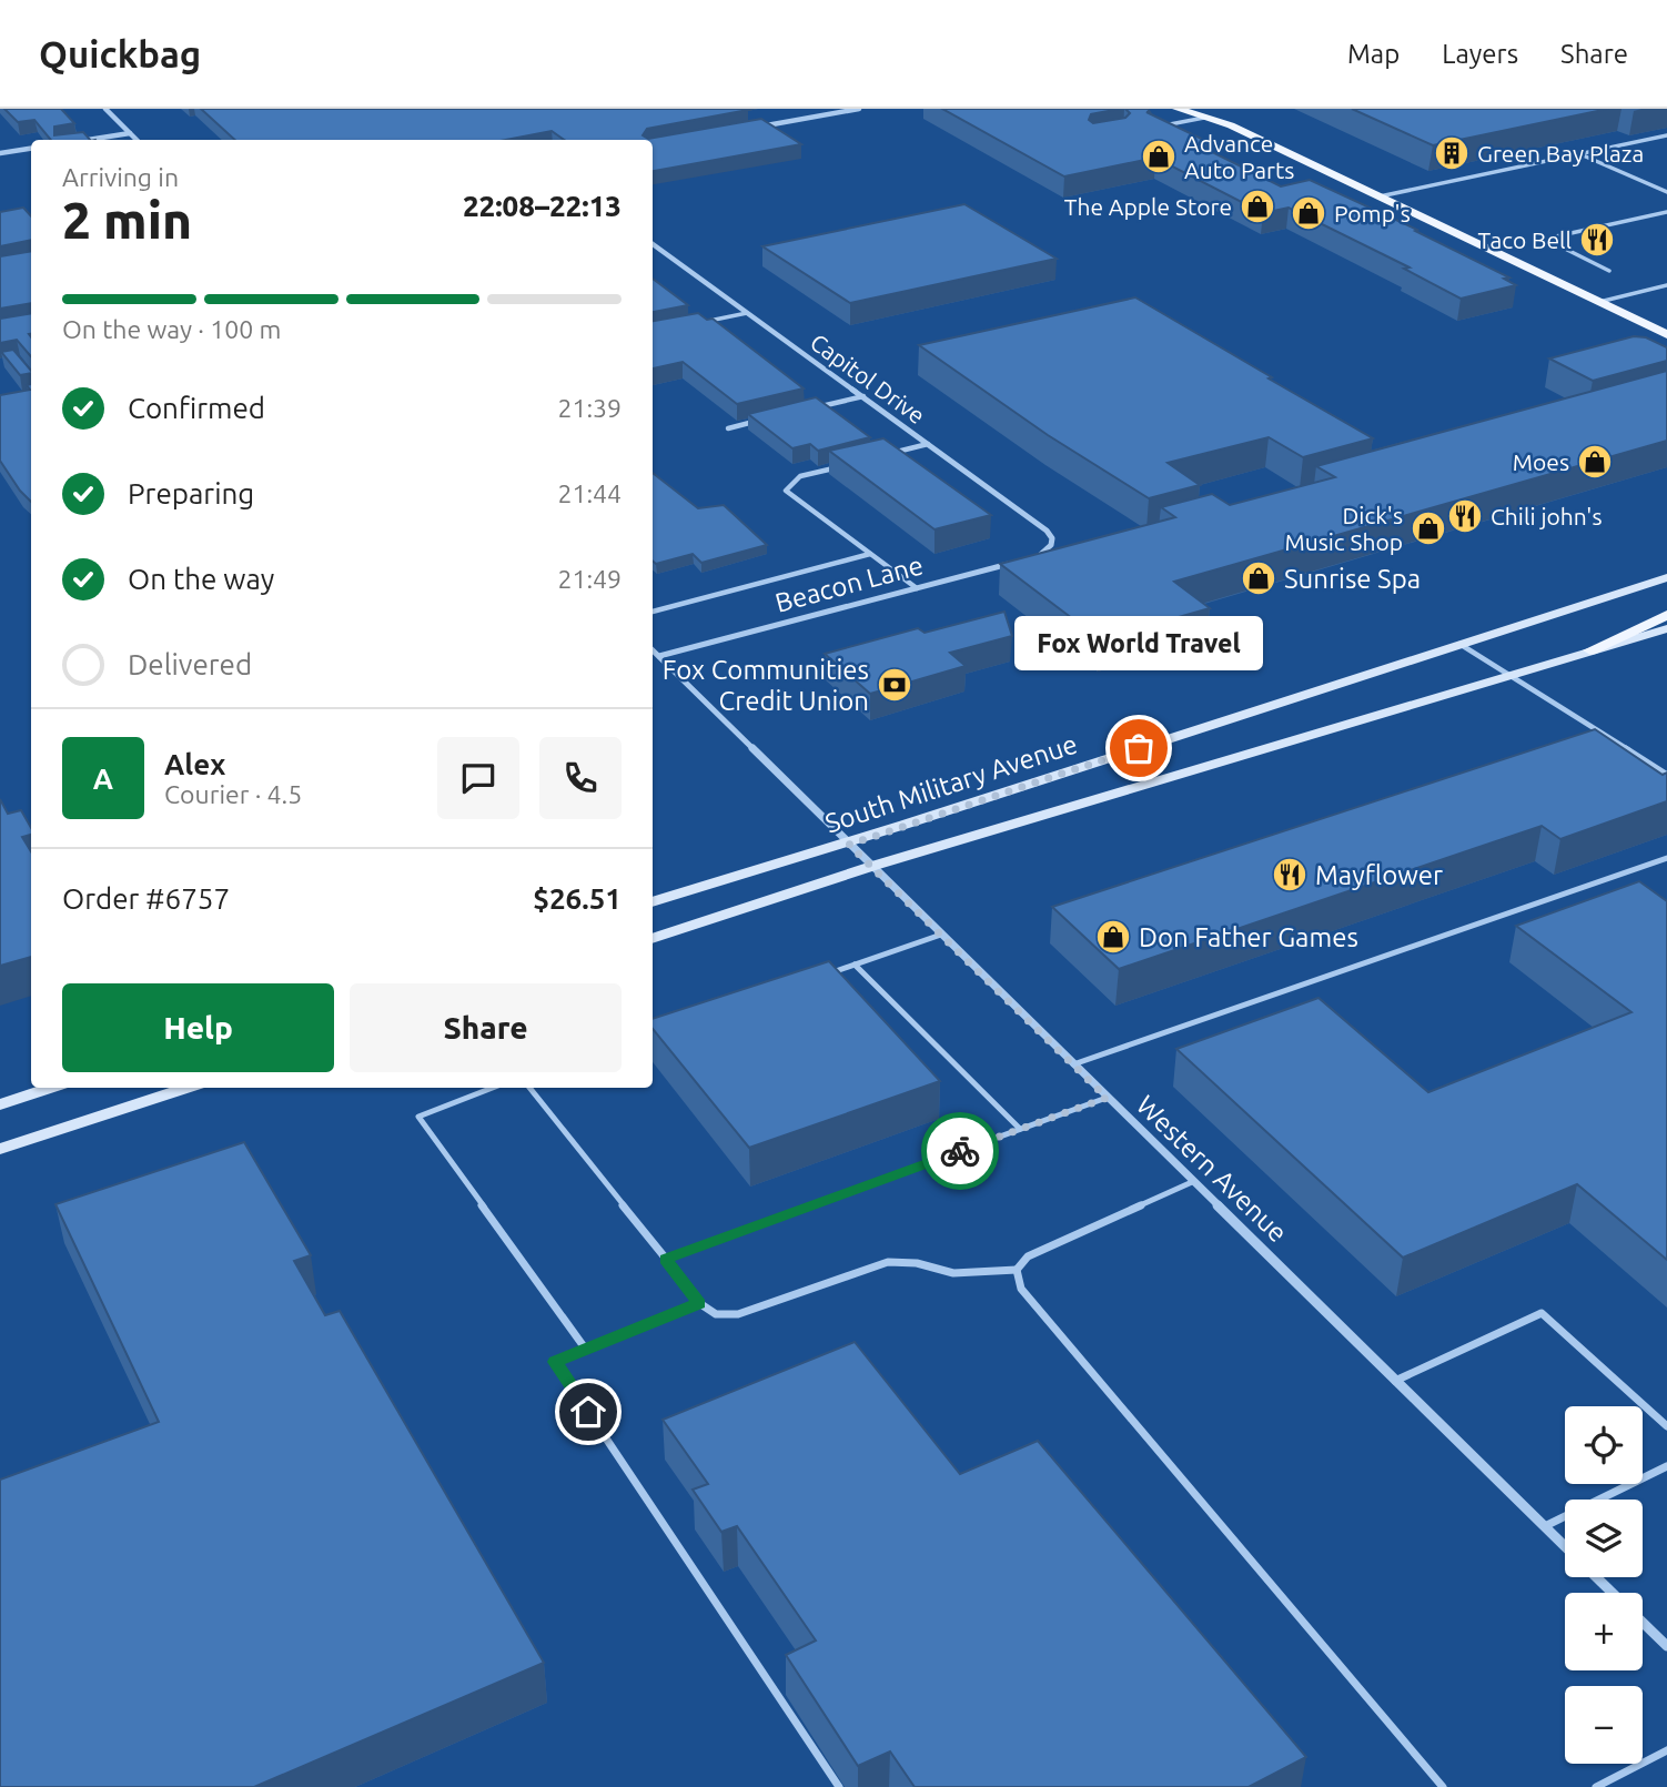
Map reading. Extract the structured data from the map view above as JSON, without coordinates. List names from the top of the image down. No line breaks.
{"streets":{"main road":["South Military Avenue"],"street":["Capitol Drive","Beacon Lane","Western Avenue"]},"crossings":[["Beacon Lane","Western Avenue"],["South Military Avenue","Western Avenue"]],"places":{"building":["Green Bay Plaza"],"shop":["Advance Auto Parts","The Apple Store","Pomp's","Moes","Dick's Music Shop","Sunrise Spa","Don Father Games"],"restaurant":["Taco Bell","Chili john's","Mayflower"],"bank":["Fox Communities Credit Union"],"other":["Fox World Travel"]},"page":{"header":"Quickbag","nav":["Map","Layers","Share"],"heading":["2 min","Arriving in","22:08–22:13"],"panel":["Alex","Courier · 4.5","Order #6757","$26.51"],"bar":"On the way · 100 m","list":[["Confirmed","21:39"],["Preparing","21:44"],["On the way","21:49"],"Delivered"],"bubble":"Fox World Travel","round":"A","buttons":["Help","Share"],"map_buttons":["+","−"]}}
